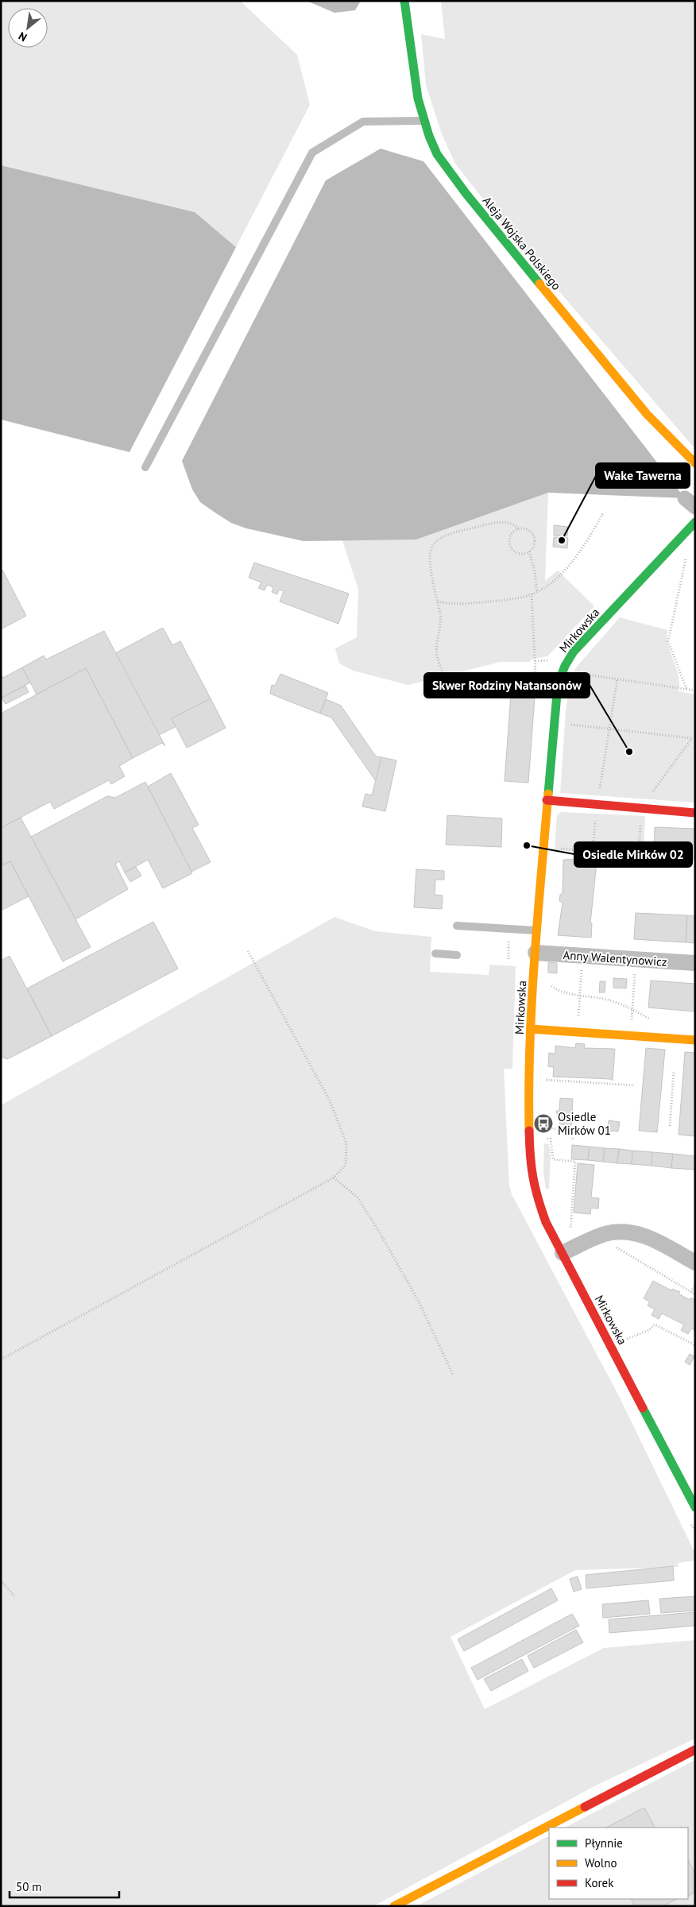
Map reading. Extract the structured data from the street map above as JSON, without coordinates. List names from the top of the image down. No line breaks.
{"streets":{"street":["Aleja Wojska Polskiego","Mirkowska","Anny Walentynowicz"]},"crossings":[["Mirkowska","Anny Walentynowicz"]],"places":{"other":["Wake Tawerna","Skwer Rodziny Natansonów","Osiedle Mirków 02"],"bus stop":["Osiedle Mirków 01"]},"legend":["Płynnie","Wolno","Korek"],"scale_bar":"50 m","north":"bottom left"}
